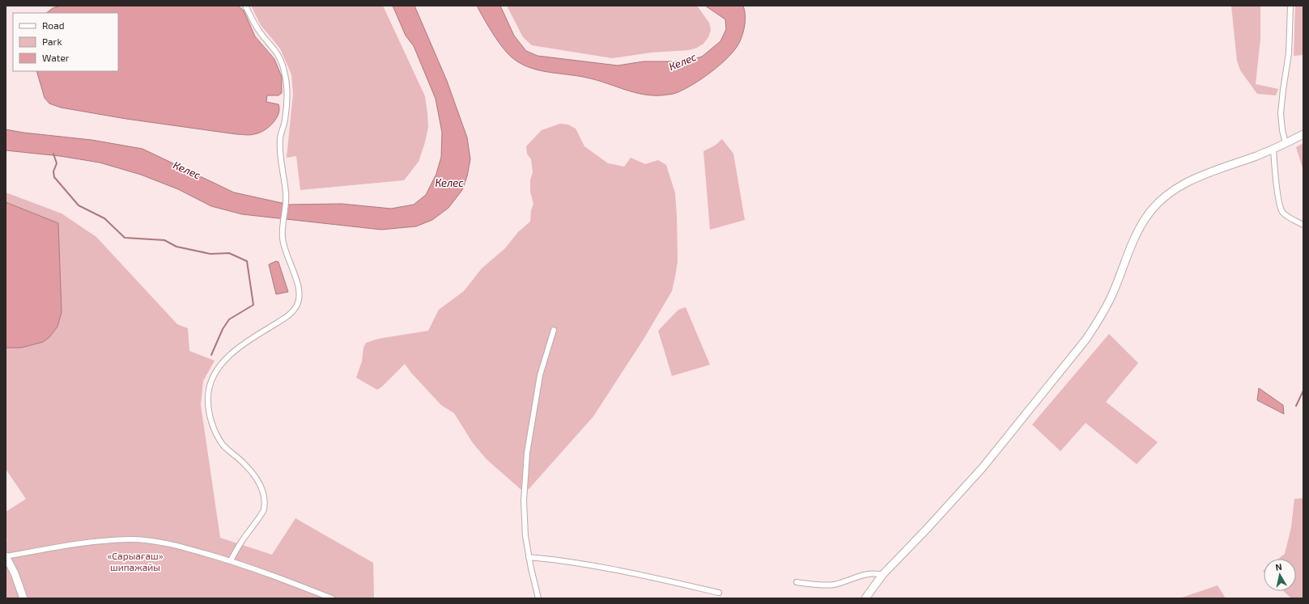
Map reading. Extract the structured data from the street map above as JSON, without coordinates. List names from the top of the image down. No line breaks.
{"water":["Келес"],"parks":["«Сарыағаш» шипажайы"],"legend":["Road","Park","Water"],"north":"top"}
